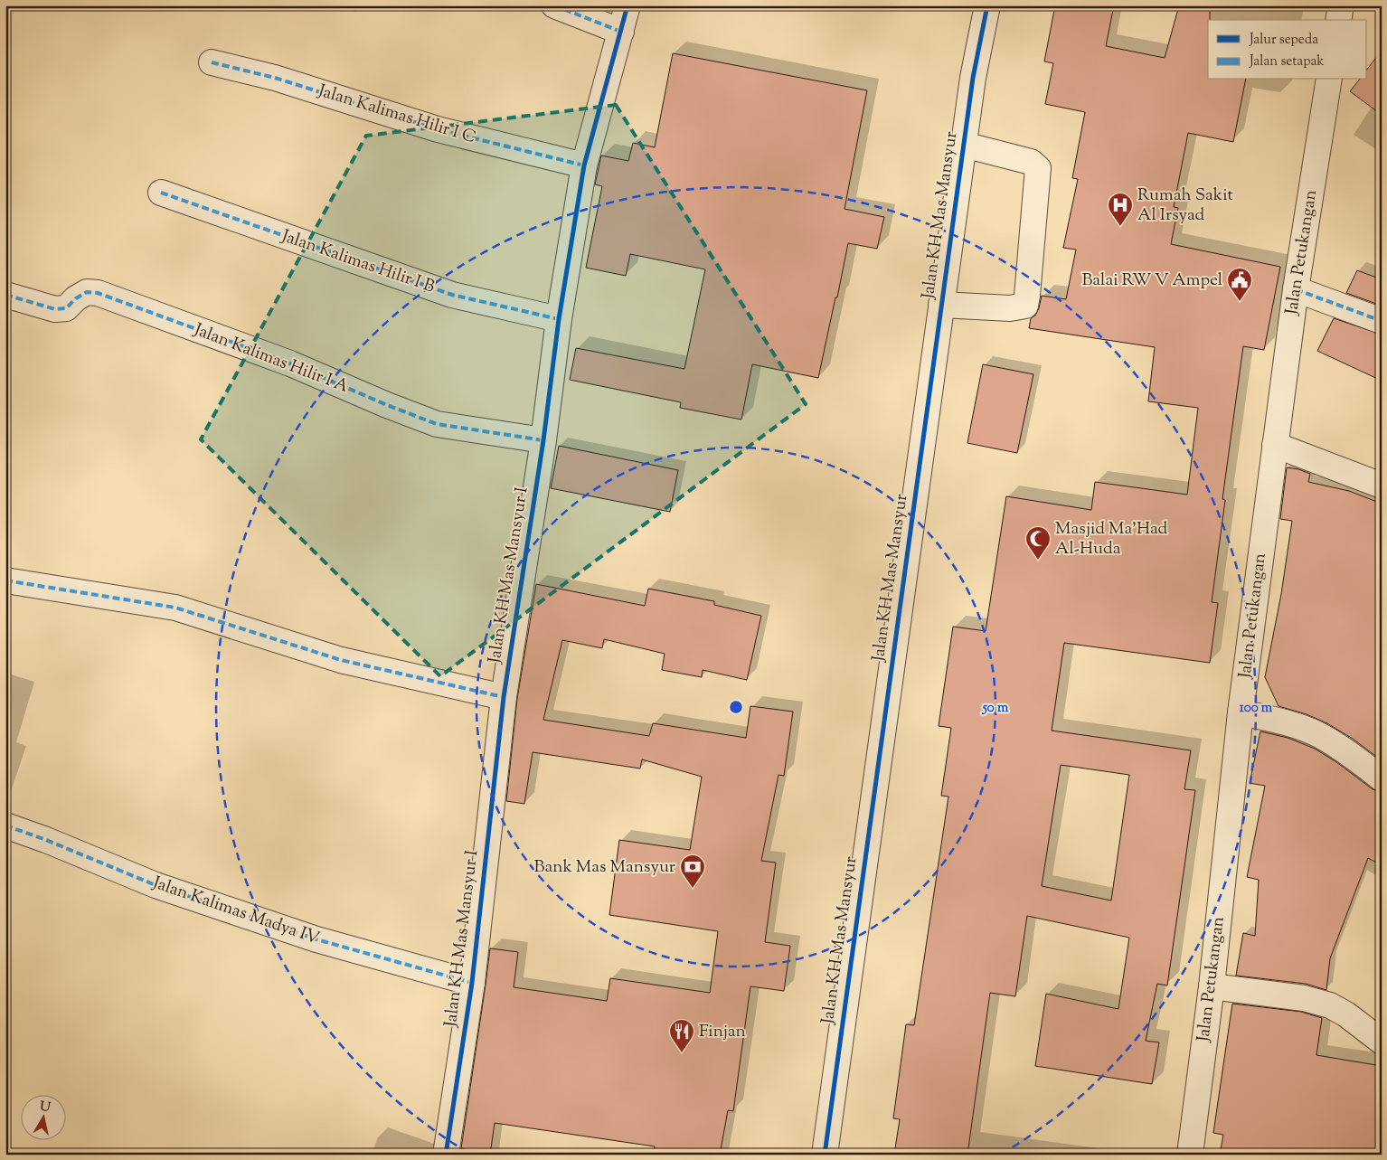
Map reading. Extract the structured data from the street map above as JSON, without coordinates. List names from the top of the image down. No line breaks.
{"streets":{"street":["Jalan Kalimas Hilir I C","Jalan KH Mas Mansyur","Jalan Petukangan","Jalan Kalimas Hilir I B","Jalan Kalimas Hilir I A","Jalan KH Mas Mansyur I","Jalan Kalimas Madya IV"]},"crossings":[["Jalan Kalimas Hilir I C","Jalan KH Mas Mansyur I"],["Jalan Kalimas Hilir I B","Jalan KH Mas Mansyur I"],["Jalan Kalimas Hilir I A","Jalan KH Mas Mansyur I"],["Jalan KH Mas Mansyur I","Jalan Kalimas Madya IV"]],"places":{"hospital":["Rumah Sakit Al Irsyad"],"public building":["Balai RW V Ampel"],"mosque":["Masjid Ma'Had Al-Huda"],"bank":["Bank Mas Mansyur"],"restaurant":["Finjan"]},"legend":["Jalur sepeda","Jalan setapak"],"north":"top","rings":["50 m","100 m"]}
